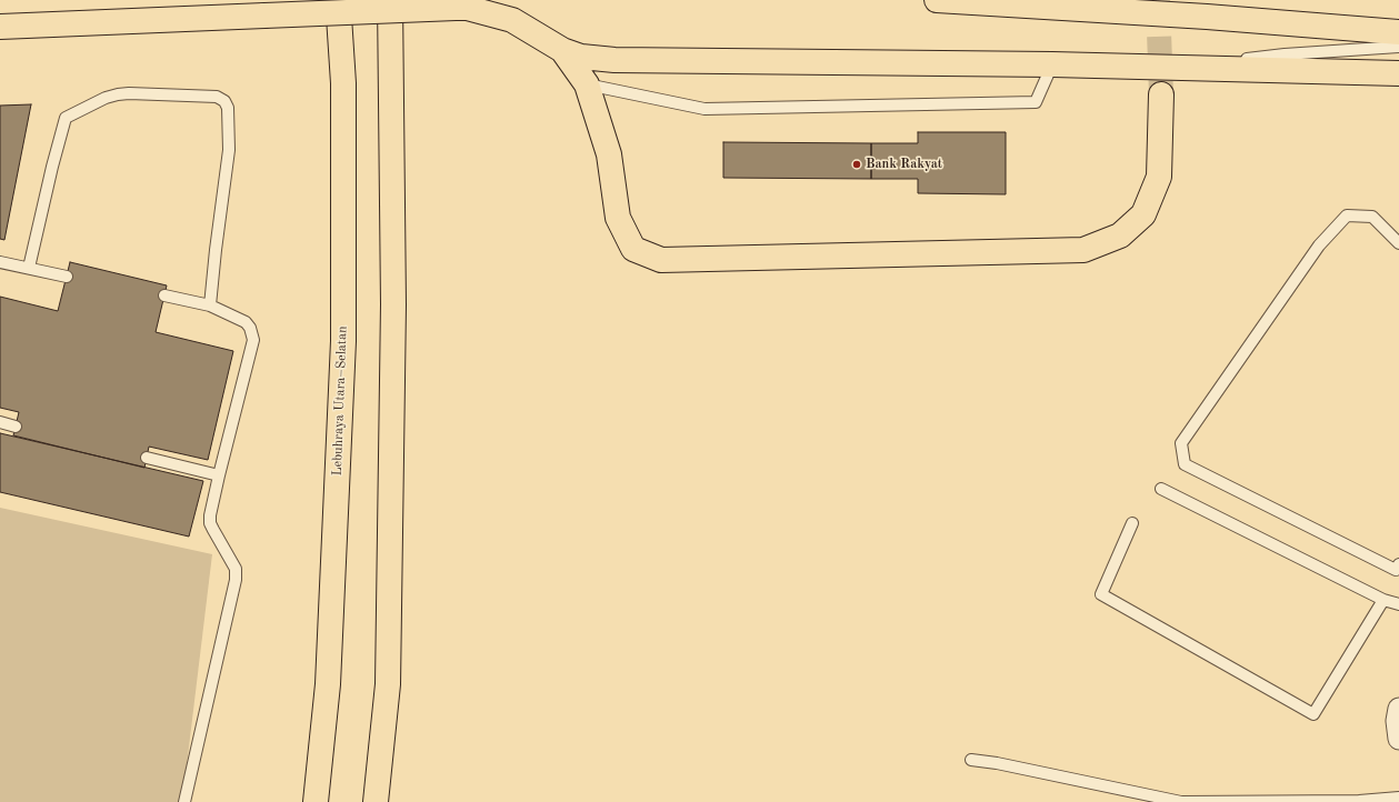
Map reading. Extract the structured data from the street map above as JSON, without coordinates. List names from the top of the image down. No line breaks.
{"streets":{"highway":["Lebuhraya Utara–Selatan"]},"places":["Bank Rakyat"]}
